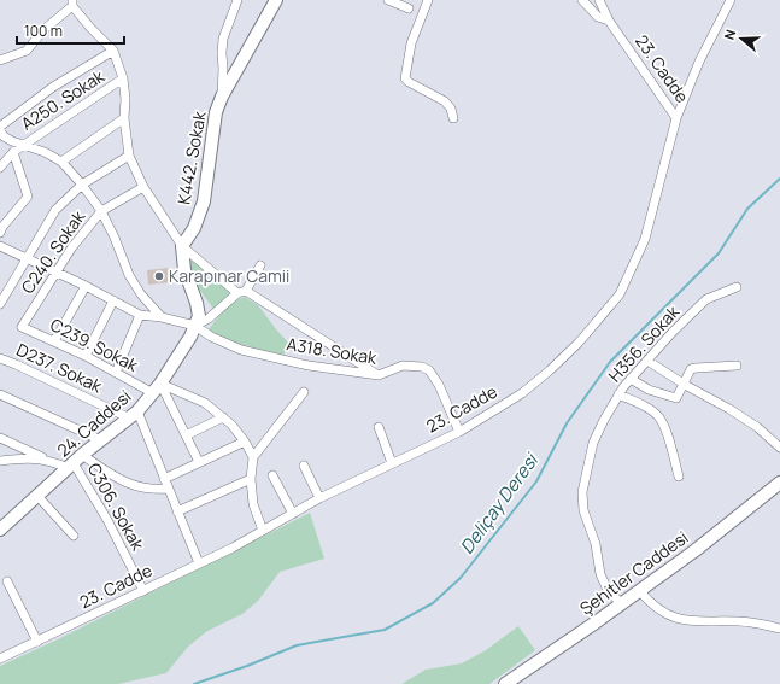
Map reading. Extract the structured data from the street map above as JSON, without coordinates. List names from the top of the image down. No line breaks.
{"streets":{"street":["23. Cadde","A250. Sokak","K442. Sokak","C240. Sokak","H356. Sokak","C239. Sokak","A318. Sokak","D237. Sokak","24. Caddesi","C306. Sokak","Şehitler Caddesi"]},"crossings":[["23. Cadde","A318. Sokak"],["23. Cadde","C306. Sokak"],["K442. Sokak","24. Caddesi"],["C240. Sokak","C239. Sokak"],["H356. Sokak","Şehitler Caddesi"],["C239. Sokak","24. Caddesi"],["A318. Sokak","24. Caddesi"],["D237. Sokak","24. Caddesi"],["24. Caddesi","C306. Sokak"]],"water":["Deliçay Deresi"],"places":["Karapınar Camii"],"scale_bar":"100 m","north":"left"}
